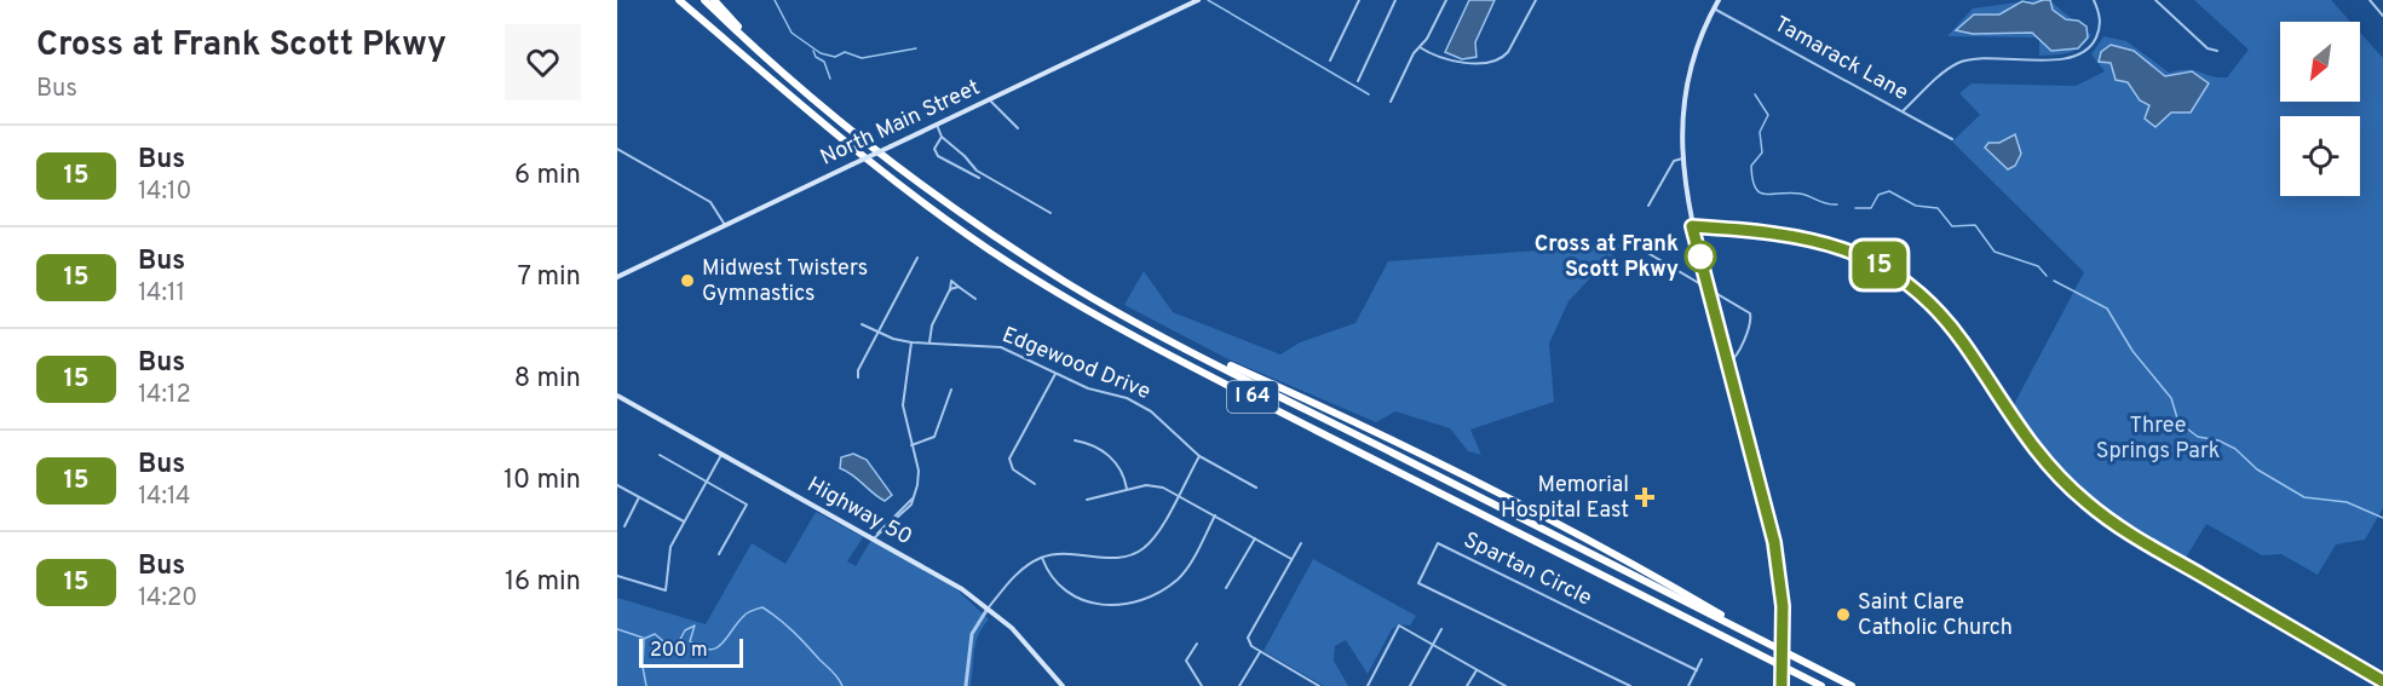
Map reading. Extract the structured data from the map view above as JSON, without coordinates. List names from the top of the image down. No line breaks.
{"streets":{"highway":["I 64"],"main road":["North Main Street","Highway 50"],"street":["Tamarack Lane","Edgewood Drive","Spartan Circle"]},"parks":["Three Springs Park"],"places":{"other":["Cross at Frank Scott Pkwy","Midwest Twisters Gymnastics","Saint Clare Catholic Church"],"health":["Memorial Hospital East"]},"lines":["bus line 15"],"scale_bar":"200 m","north":"bottom left","page":{"heading":["Cross at Frank Scott Pkwy","Bus"],"on_map":"15","list":[{"mark":"15","name":"Bus","note":"14:10","value":"6 min"},{"mark":"15","name":"Bus","note":"14:11","value":"7 min"},{"mark":"15","name":"Bus","note":"14:12","value":"8 min"},{"mark":"15","name":"Bus","note":"14:14","value":"10 min"},{"mark":"15","name":"Bus","note":"14:20","value":"16 min"}],"scale":"200 m"}}
